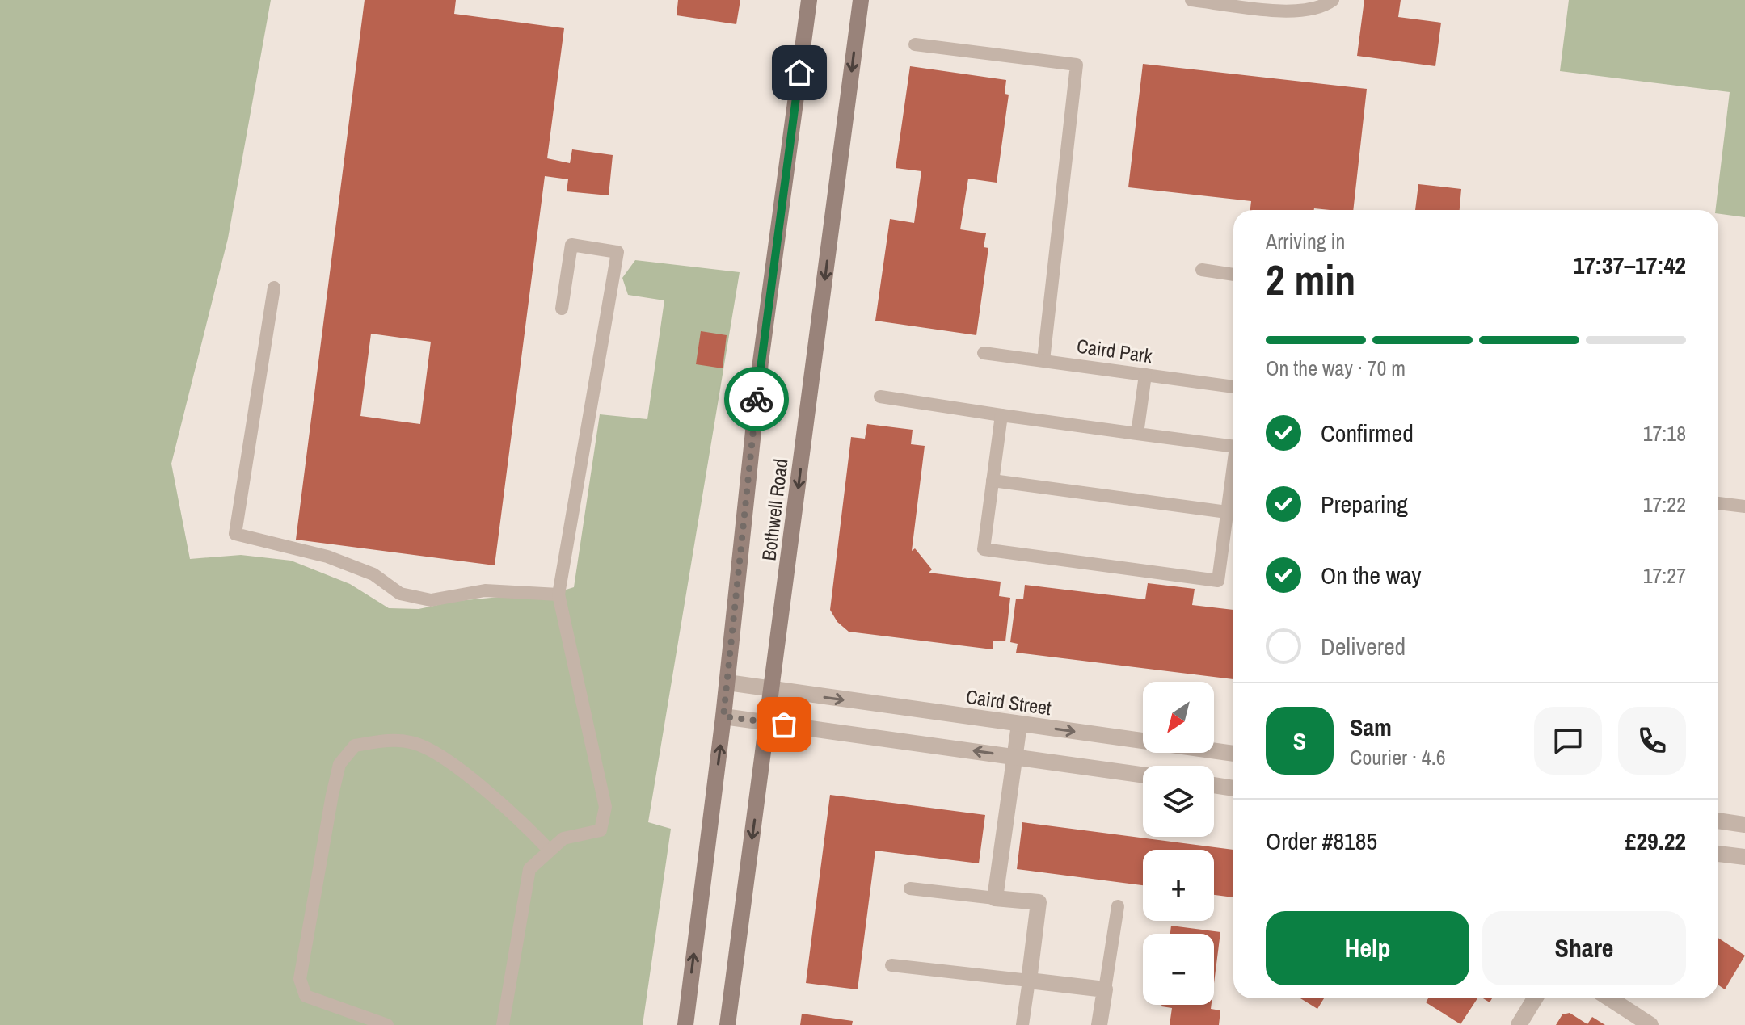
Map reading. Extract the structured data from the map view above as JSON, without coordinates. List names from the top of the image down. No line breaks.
{"streets":{"main road":["Bothwell Road"],"street":["Caird Street"],"lane":["Caird Park"]},"crossings":[["Bothwell Road","Caird Street"]],"north":"bottom left","page":{"heading":["2 min","Arriving in","17:37–17:42"],"panel":["Sam","Courier · 4.6","Order #8185","£29.22"],"bar":"On the way · 70 m","list":[["Confirmed","17:18"],["Preparing","17:22"],["On the way","17:27"],"Delivered"],"map_buttons":["+","−"],"round":"S","buttons":["Help","Share"]}}
